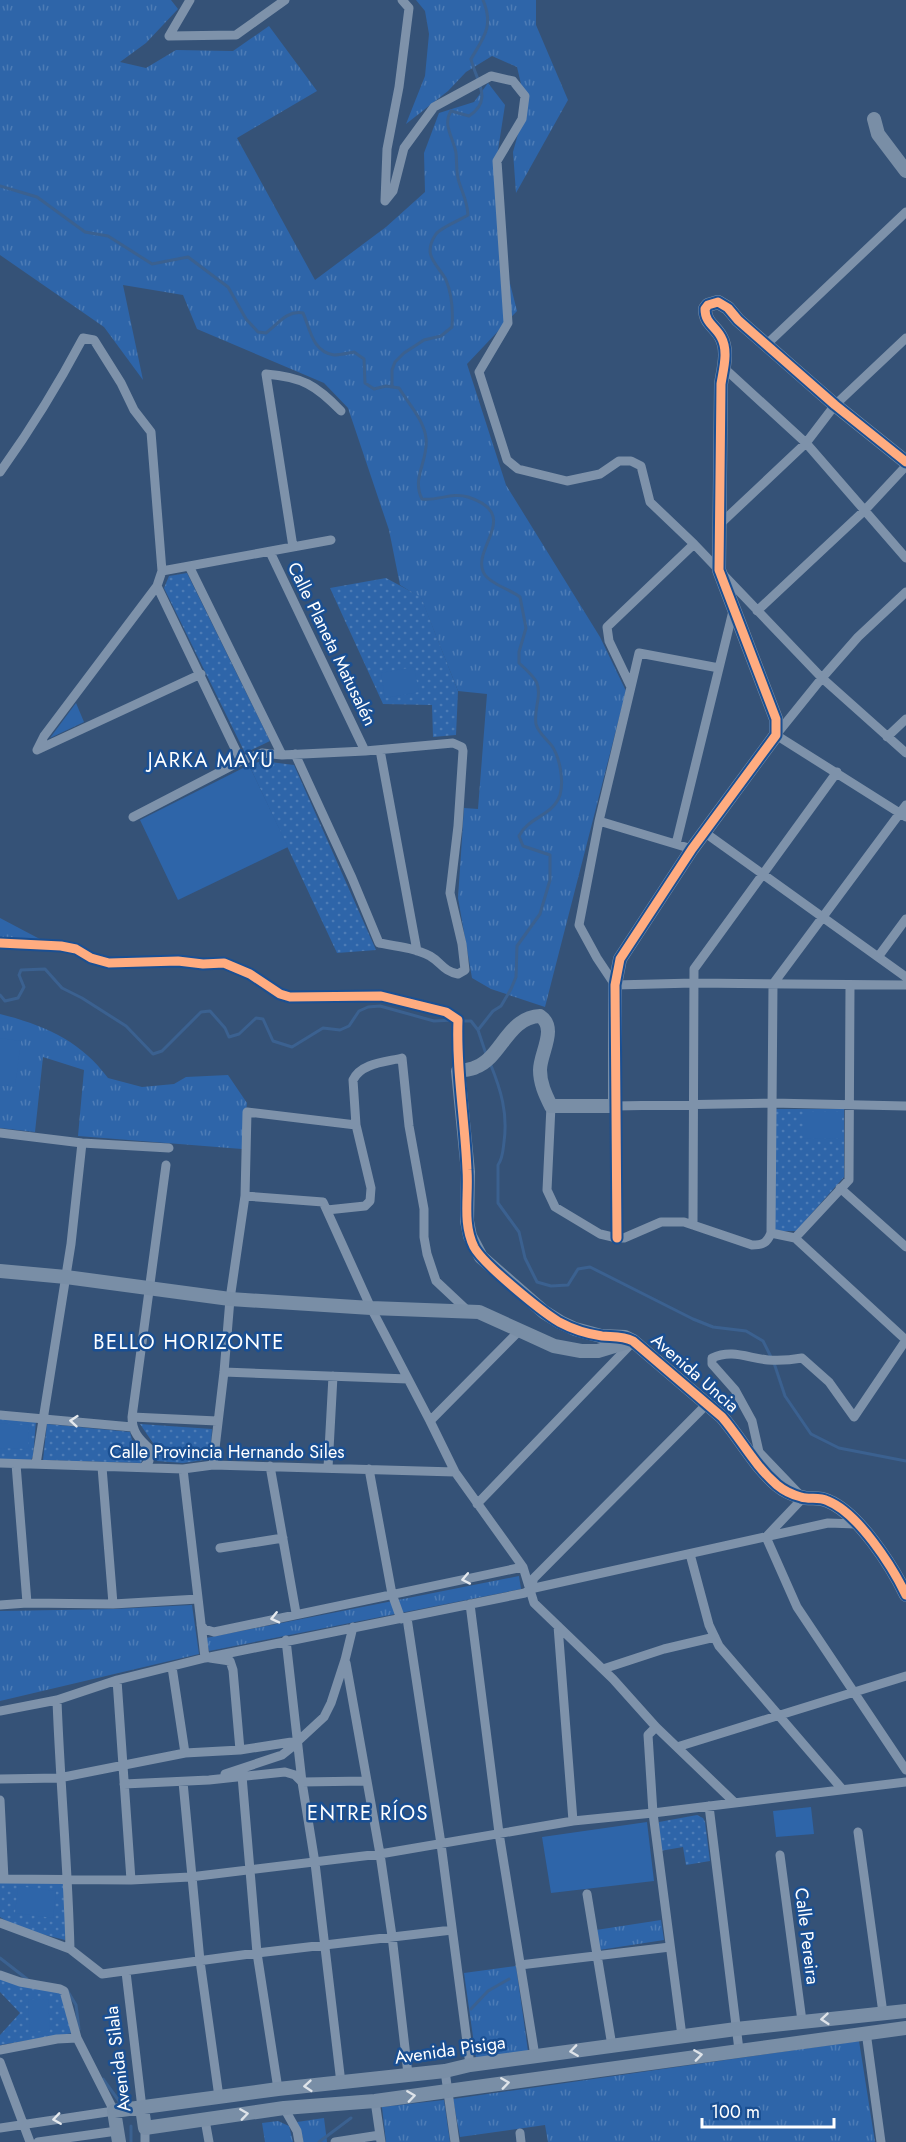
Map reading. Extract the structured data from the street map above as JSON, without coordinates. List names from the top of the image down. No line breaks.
{"streets":{"street":["Calle Planeta Matusalén","Avenida Uncia","Calle Provincia Hernando Siles","Calle Pereira","Avenida Pisiga","Avenida Silala"]},"crossings":[["Calle Pereira","Avenida Pisiga"],["Avenida Pisiga","Avenida Silala"]],"districts":["JARKA MAYU","BELLO HORIZONTE","ENTRE RÍOS"],"scale_bar":"100 m"}
